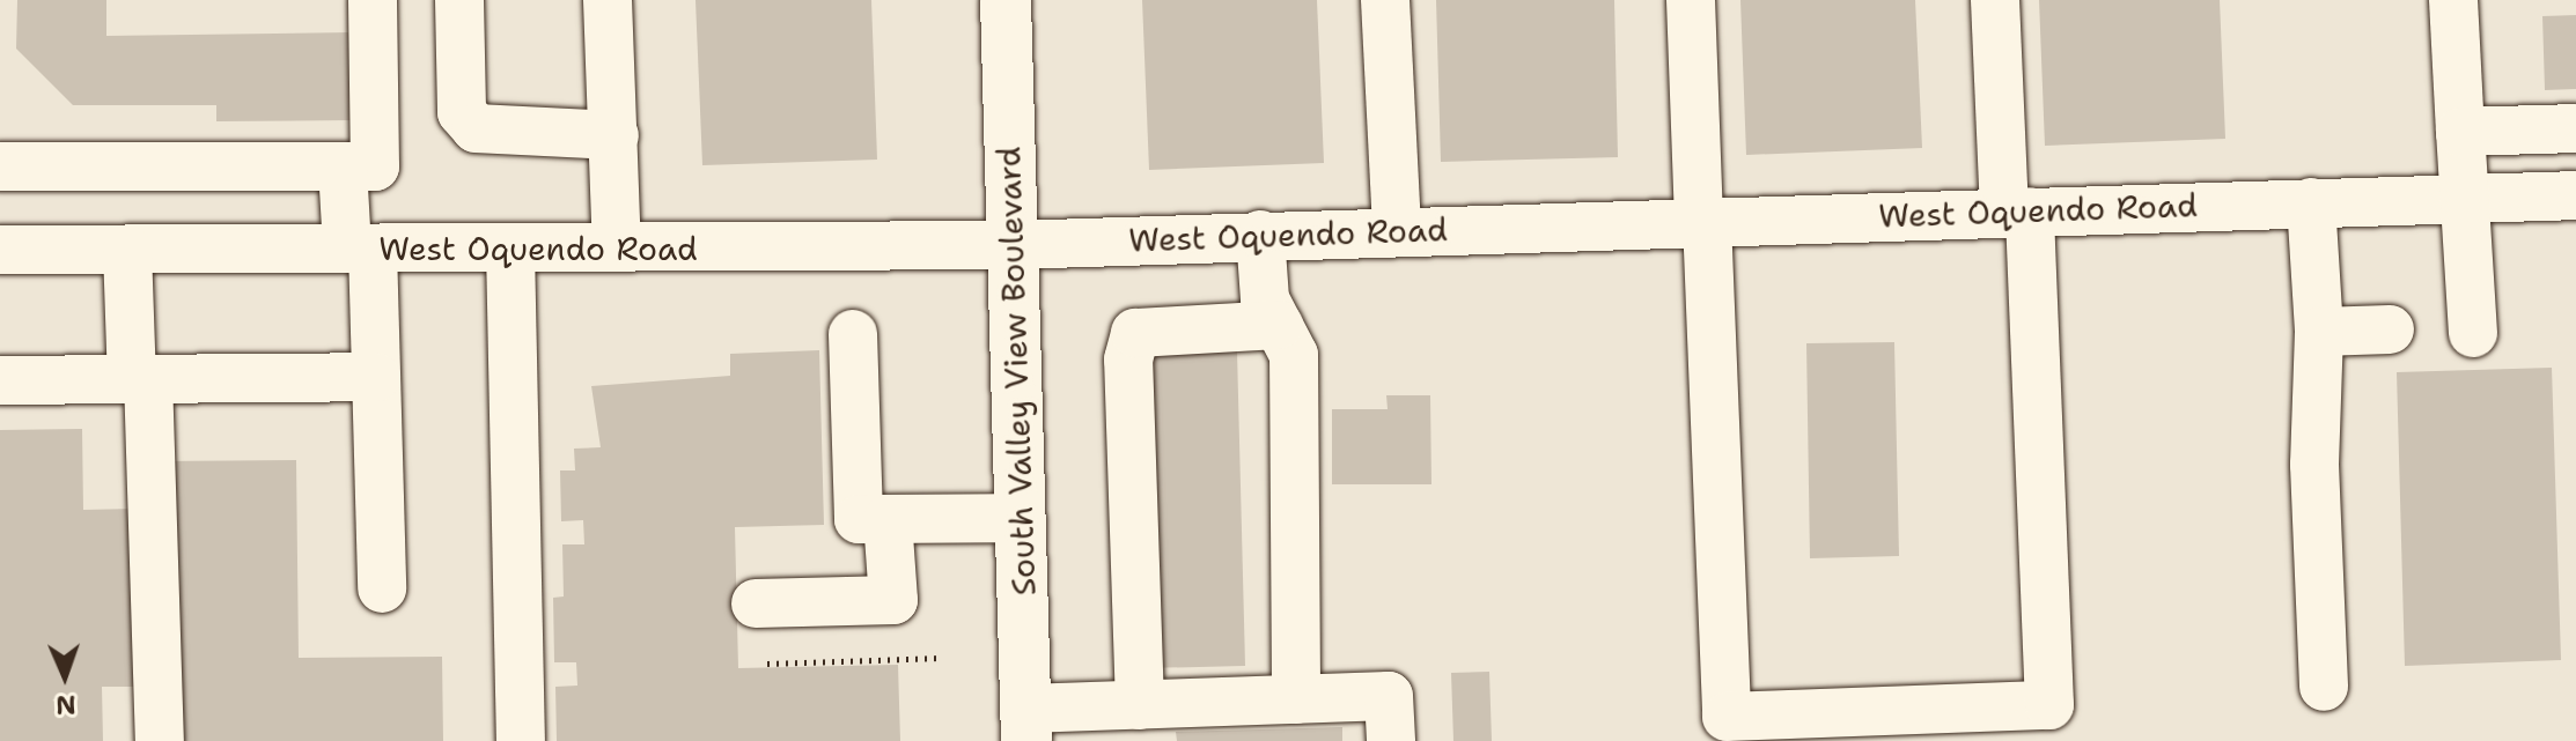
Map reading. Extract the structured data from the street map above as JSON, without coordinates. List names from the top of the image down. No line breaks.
{"streets":{"main road":["South Valley View Boulevard"],"street":["West Oquendo Road"]},"crossings":[["West Oquendo Road","South Valley View Boulevard"]],"north":"bottom"}
